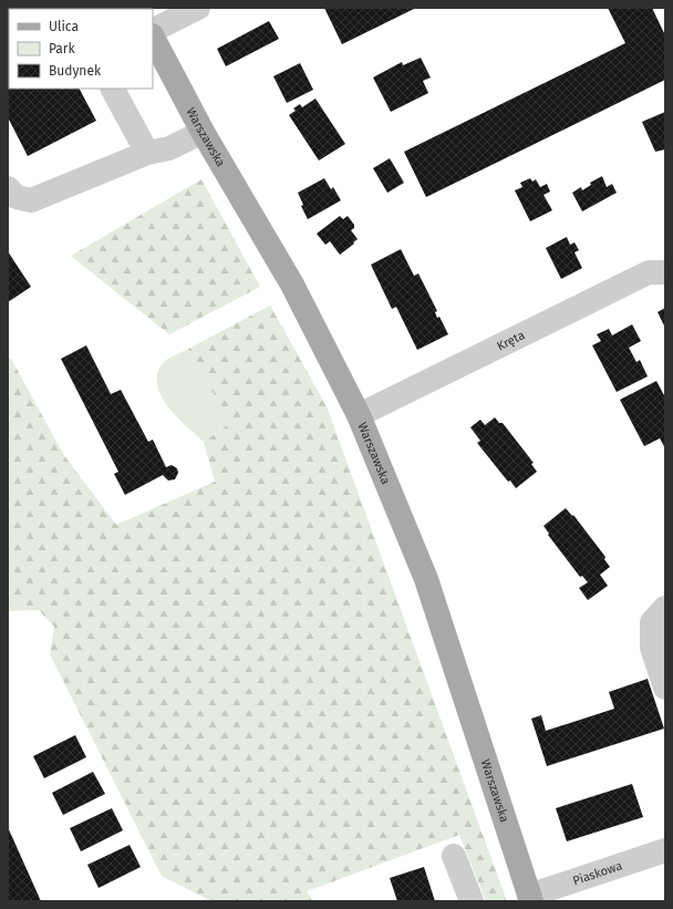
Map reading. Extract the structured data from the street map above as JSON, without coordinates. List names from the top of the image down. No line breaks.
{"streets":{"main road":["Warszawska"],"street":["Kręta","Piaskowa"]},"crossings":[["Warszawska","Kręta"],["Warszawska","Piaskowa"]],"legend":["Ulica","Park","Budynek"]}
